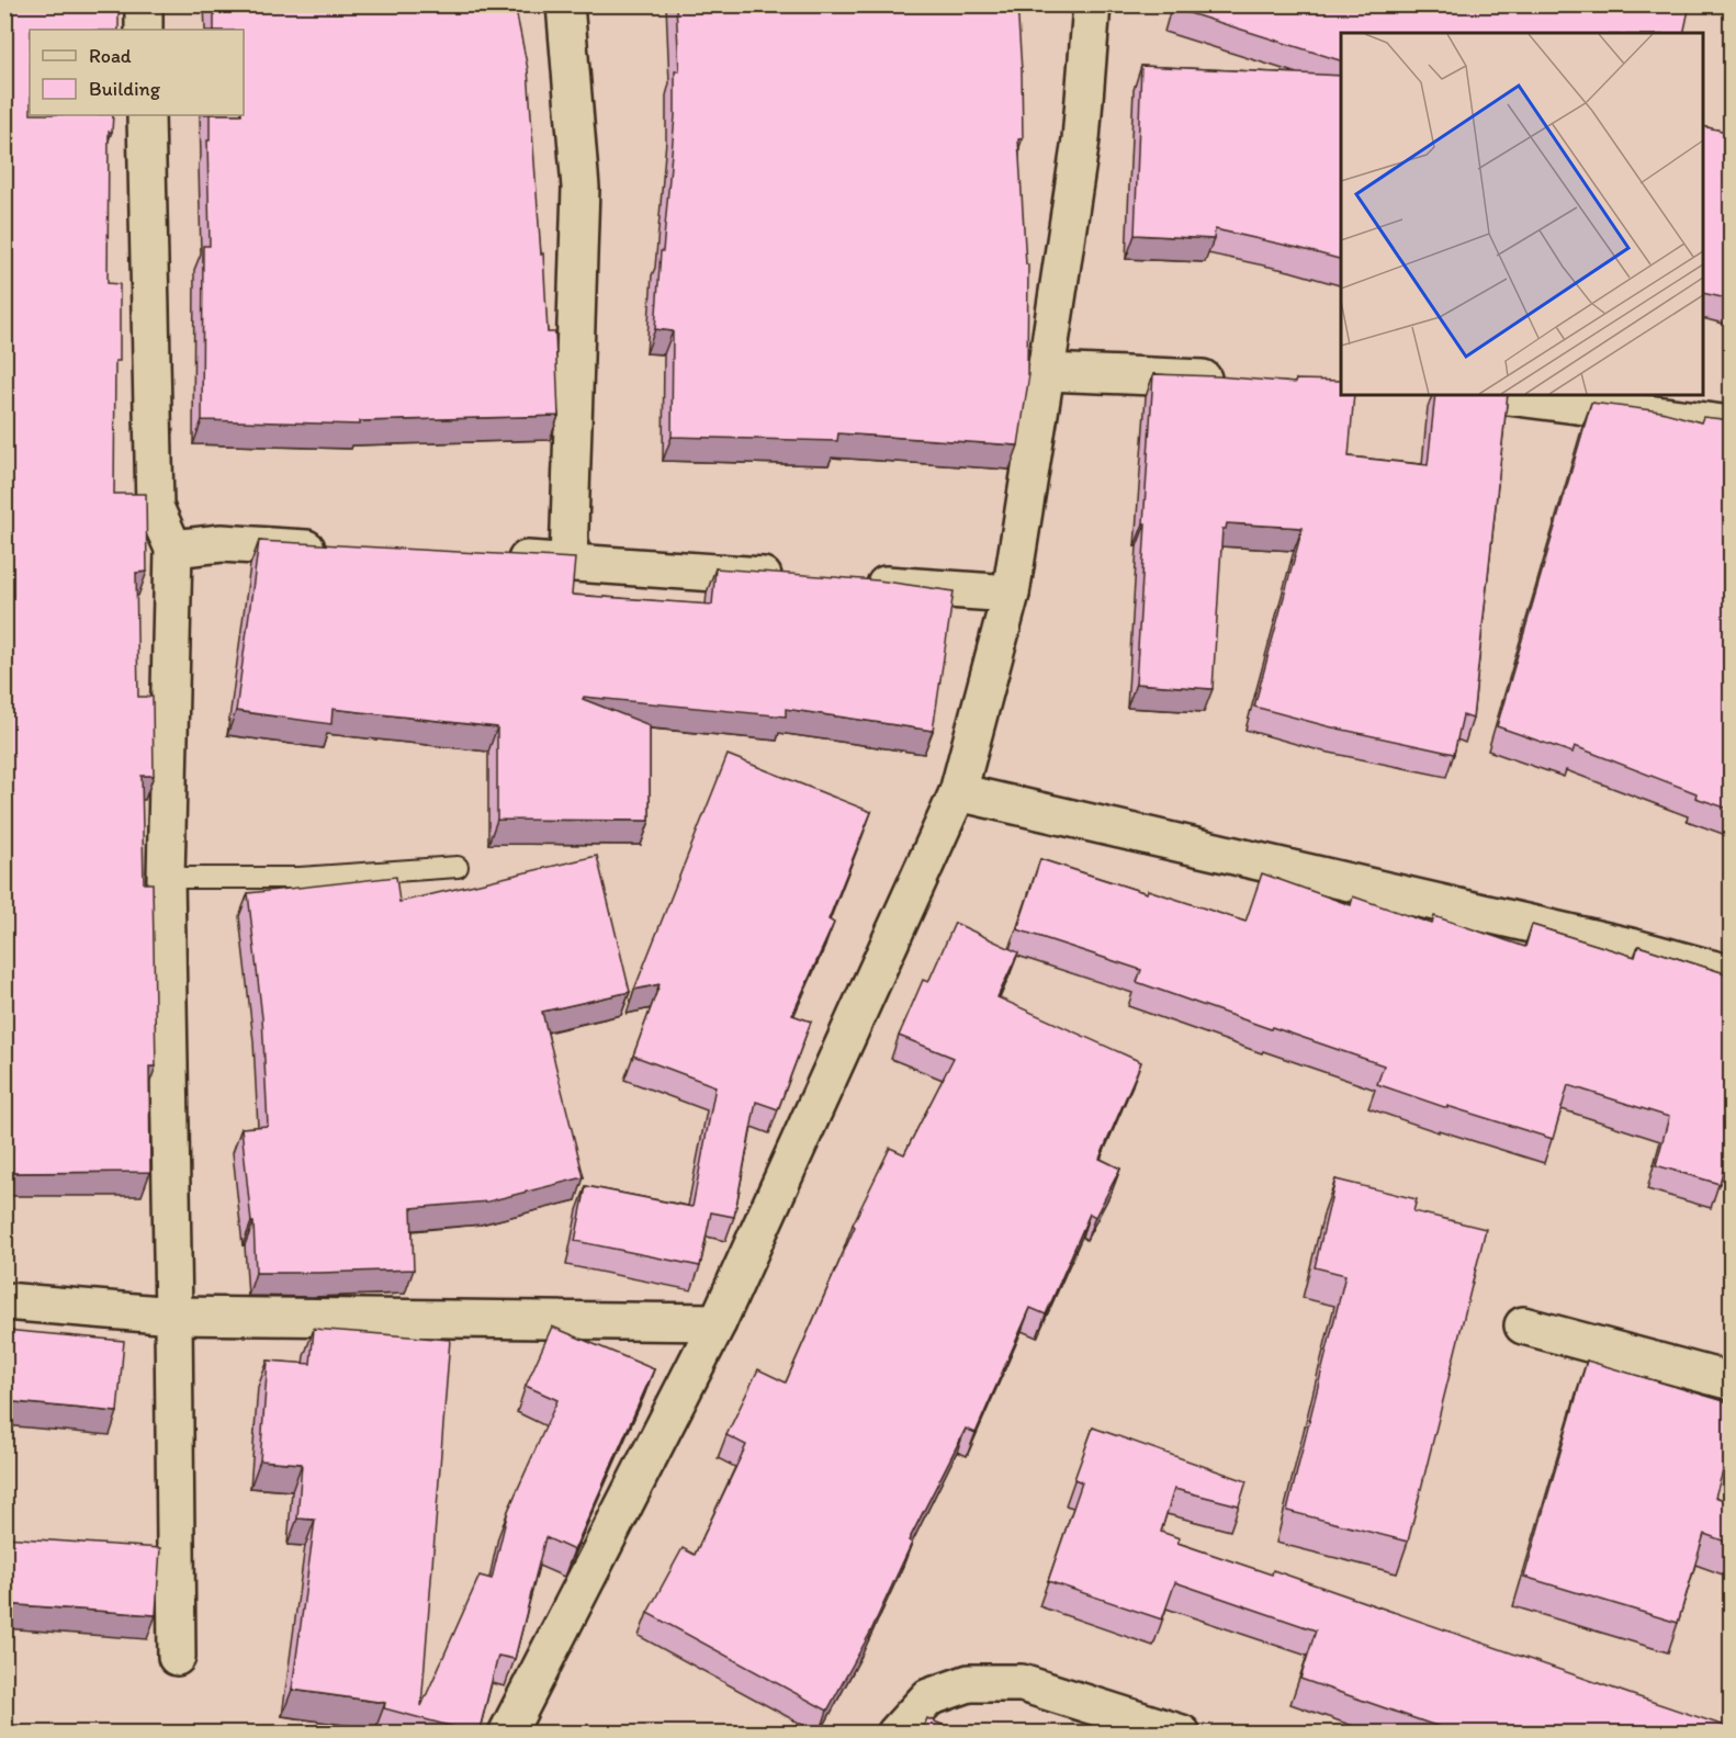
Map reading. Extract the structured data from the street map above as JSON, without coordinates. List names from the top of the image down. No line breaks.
{"legend":["Road","Building"]}
